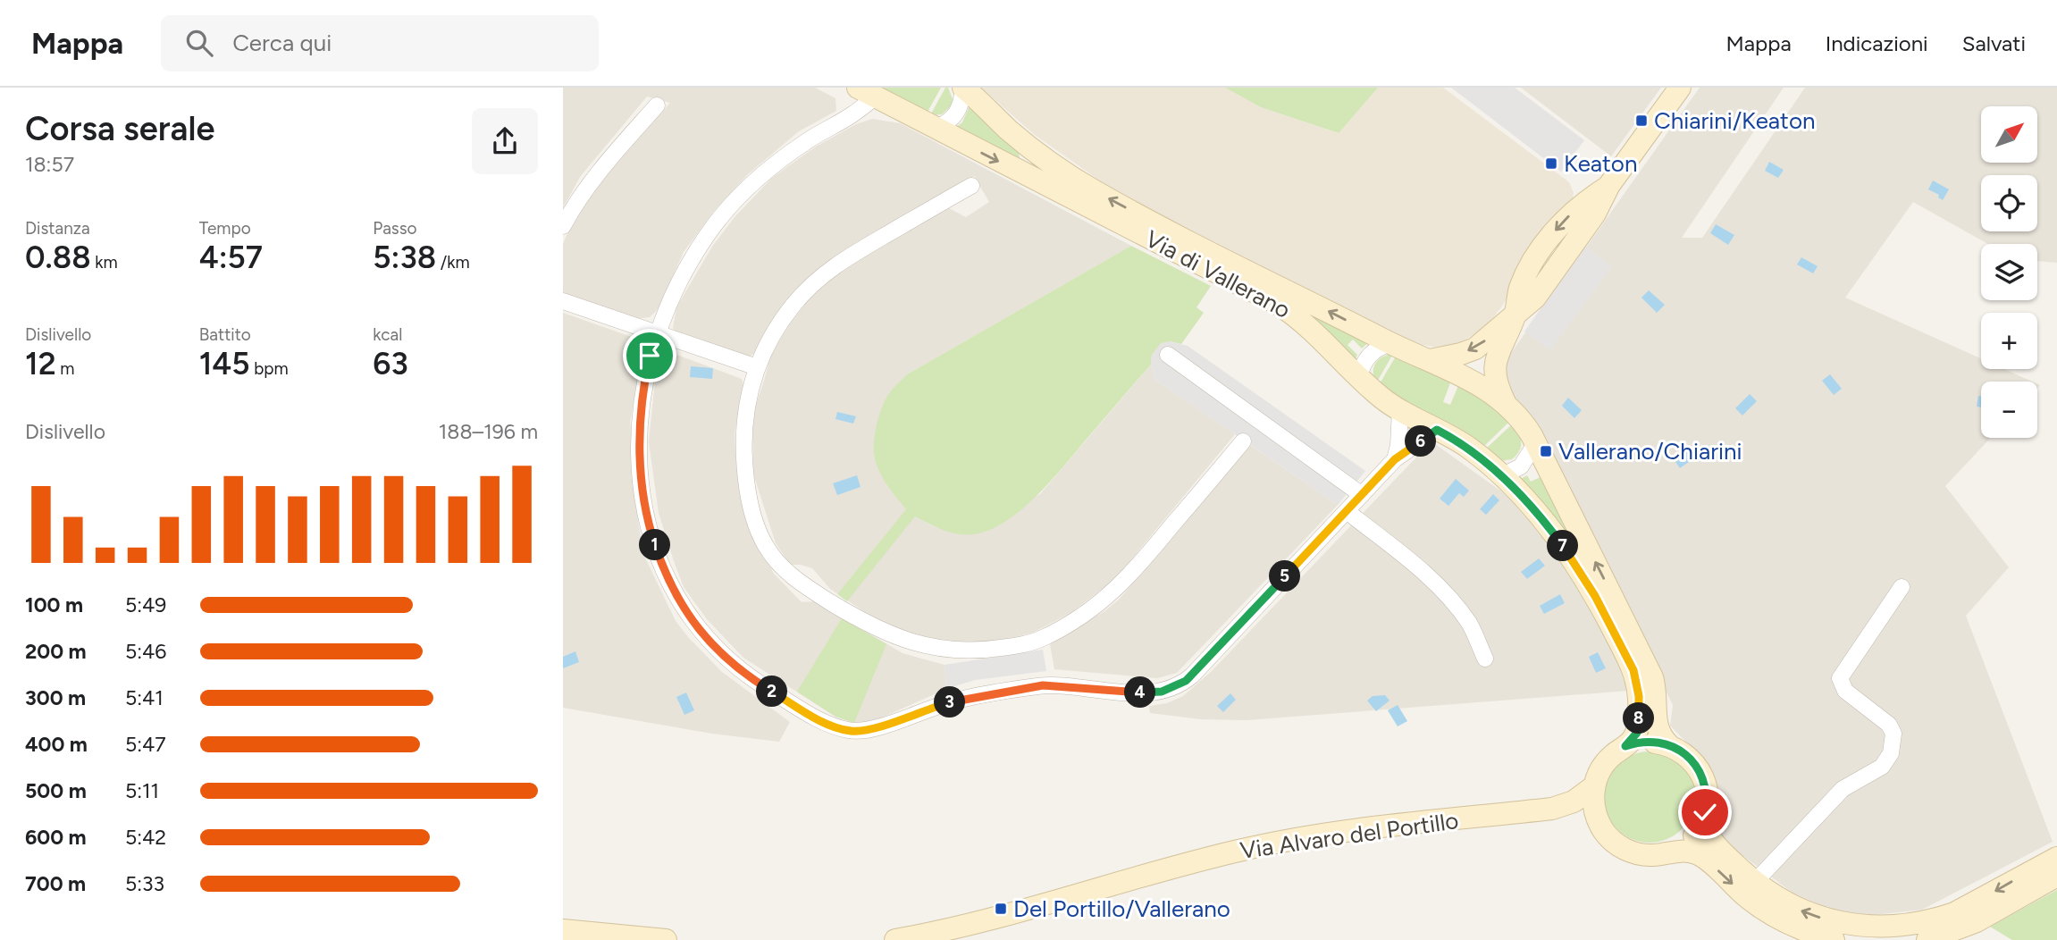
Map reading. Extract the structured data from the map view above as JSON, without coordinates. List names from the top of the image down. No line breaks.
{"streets":{"street":["Via di Vallerano","Via Alvaro del Portillo"]},"crossings":[["Via di Vallerano","Via Alvaro del Portillo"]],"places":{"transit":["Chiarini/Keaton","Keaton","Vallerano/Chiarini","Del Portillo/Vallerano"]},"north":"top right","page":{"header":"Mappa","search":"Cerca qui","nav":["Mappa","Indicazioni","Salvati"],"heading":["Corsa serale","18:57"],"map_buttons":["+","−"],"stats":[["Distanza","0.88 km"],["Tempo","4:57"],["Passo","5:38 /km"],["Dislivello","12 m"],["Battito","145 bpm"],["kcal","63"]],"chart":["Dislivello","188–196 m"],"pins":["6","1","7","5","2","4","3","8"],"list":[{"name":"100 m","note":"5:49"},{"name":"200 m","note":"5:46"},{"name":"300 m","note":"5:41"},{"name":"400 m","note":"5:47"},{"name":"500 m","note":"5:11"},{"name":"600 m","note":"5:42"},{"name":"700 m","note":"5:33"}]}}
